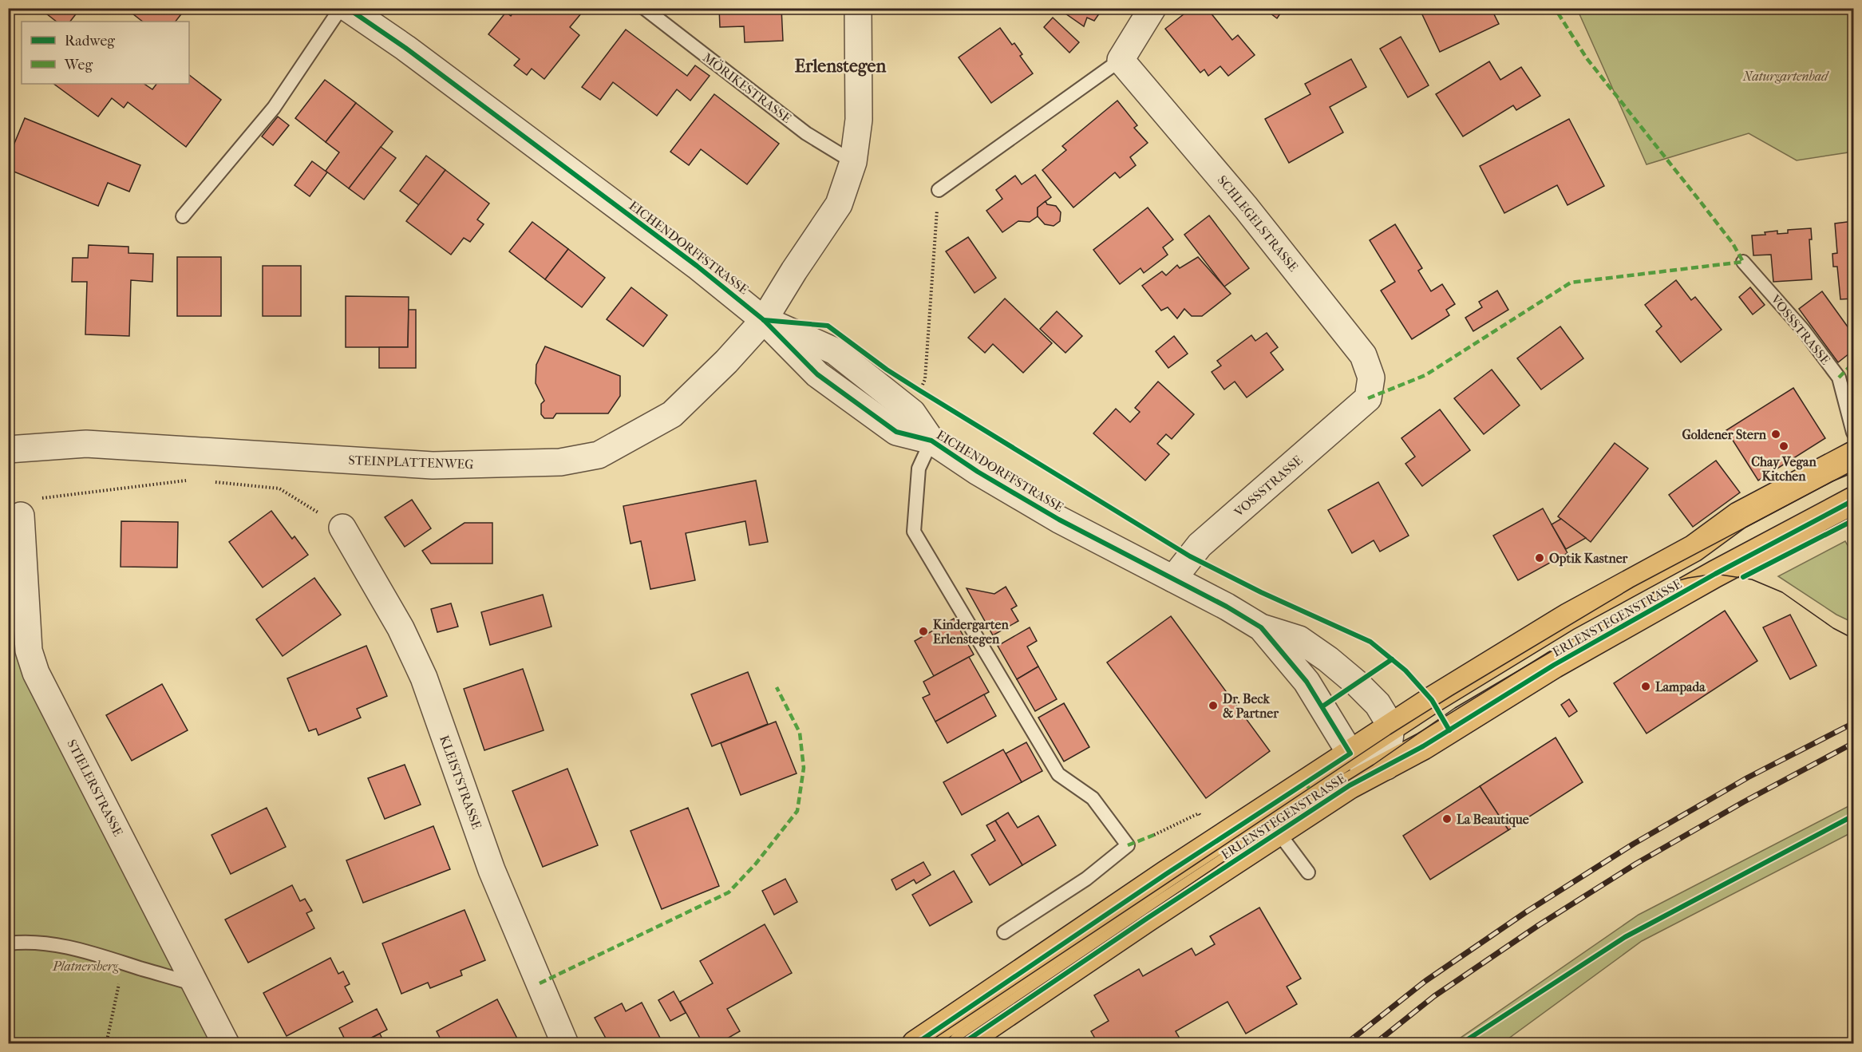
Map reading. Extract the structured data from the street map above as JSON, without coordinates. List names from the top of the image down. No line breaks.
{"streets":{"main road":["ERLENSTEGENSTRASSE"],"street":["SCHLEGELSTRASSE","EICHENDORFFSTRASSE","VOSSSTRASSE","STEINPLATTENWEG","KLEISTSTRASSE","STIELERSTRASSE"],"lane":["MÖRIKESTRASSE"]},"crossings":[["SCHLEGELSTRASSE","VOSSSTRASSE"],["EICHENDORFFSTRASSE","VOSSSTRASSE"],["EICHENDORFFSTRASSE","STEINPLATTENWEG"],["EICHENDORFFSTRASSE","ERLENSTEGENSTRASSE"]],"districts":["Erlenstegen"],"parks":["Naturgartenbad","Platnersberg"],"places":["Goldener Stern","Chay Vegan Kitchen","Optik Kastner","Kindergarten Erlenstegen","Lampada","Dr. Beck & Partner","La Beautique"],"legend":["Radweg","Weg"]}
